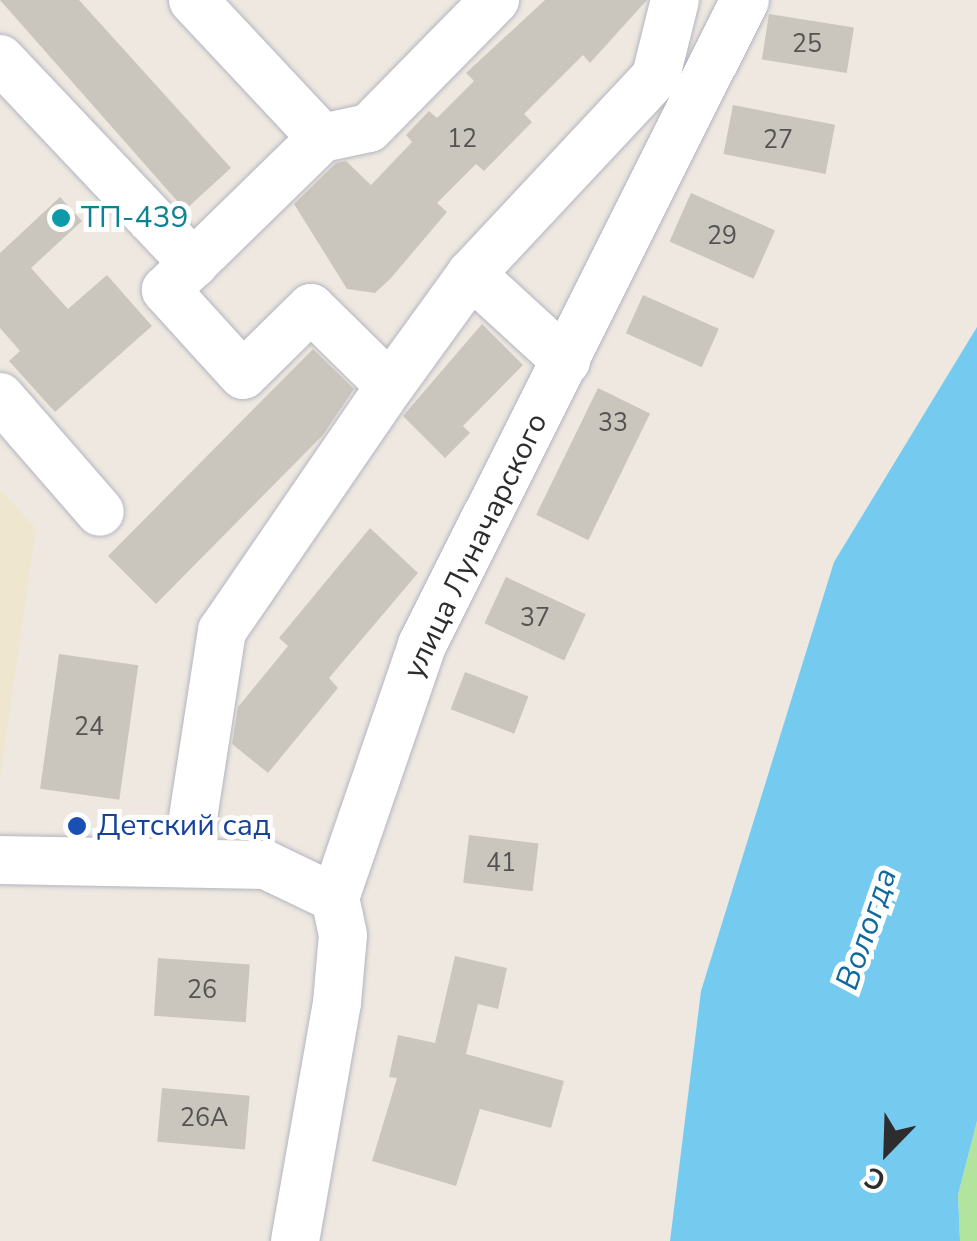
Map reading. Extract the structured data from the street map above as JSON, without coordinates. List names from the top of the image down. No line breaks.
{"streets":{"street":["улица Луначарского"]},"water":["Вологда"],"places":["ТП-439","Детский сад"],"house_numbers":["25","12","27","29","33","37","24","41","26","26А"],"north":"bottom left"}
